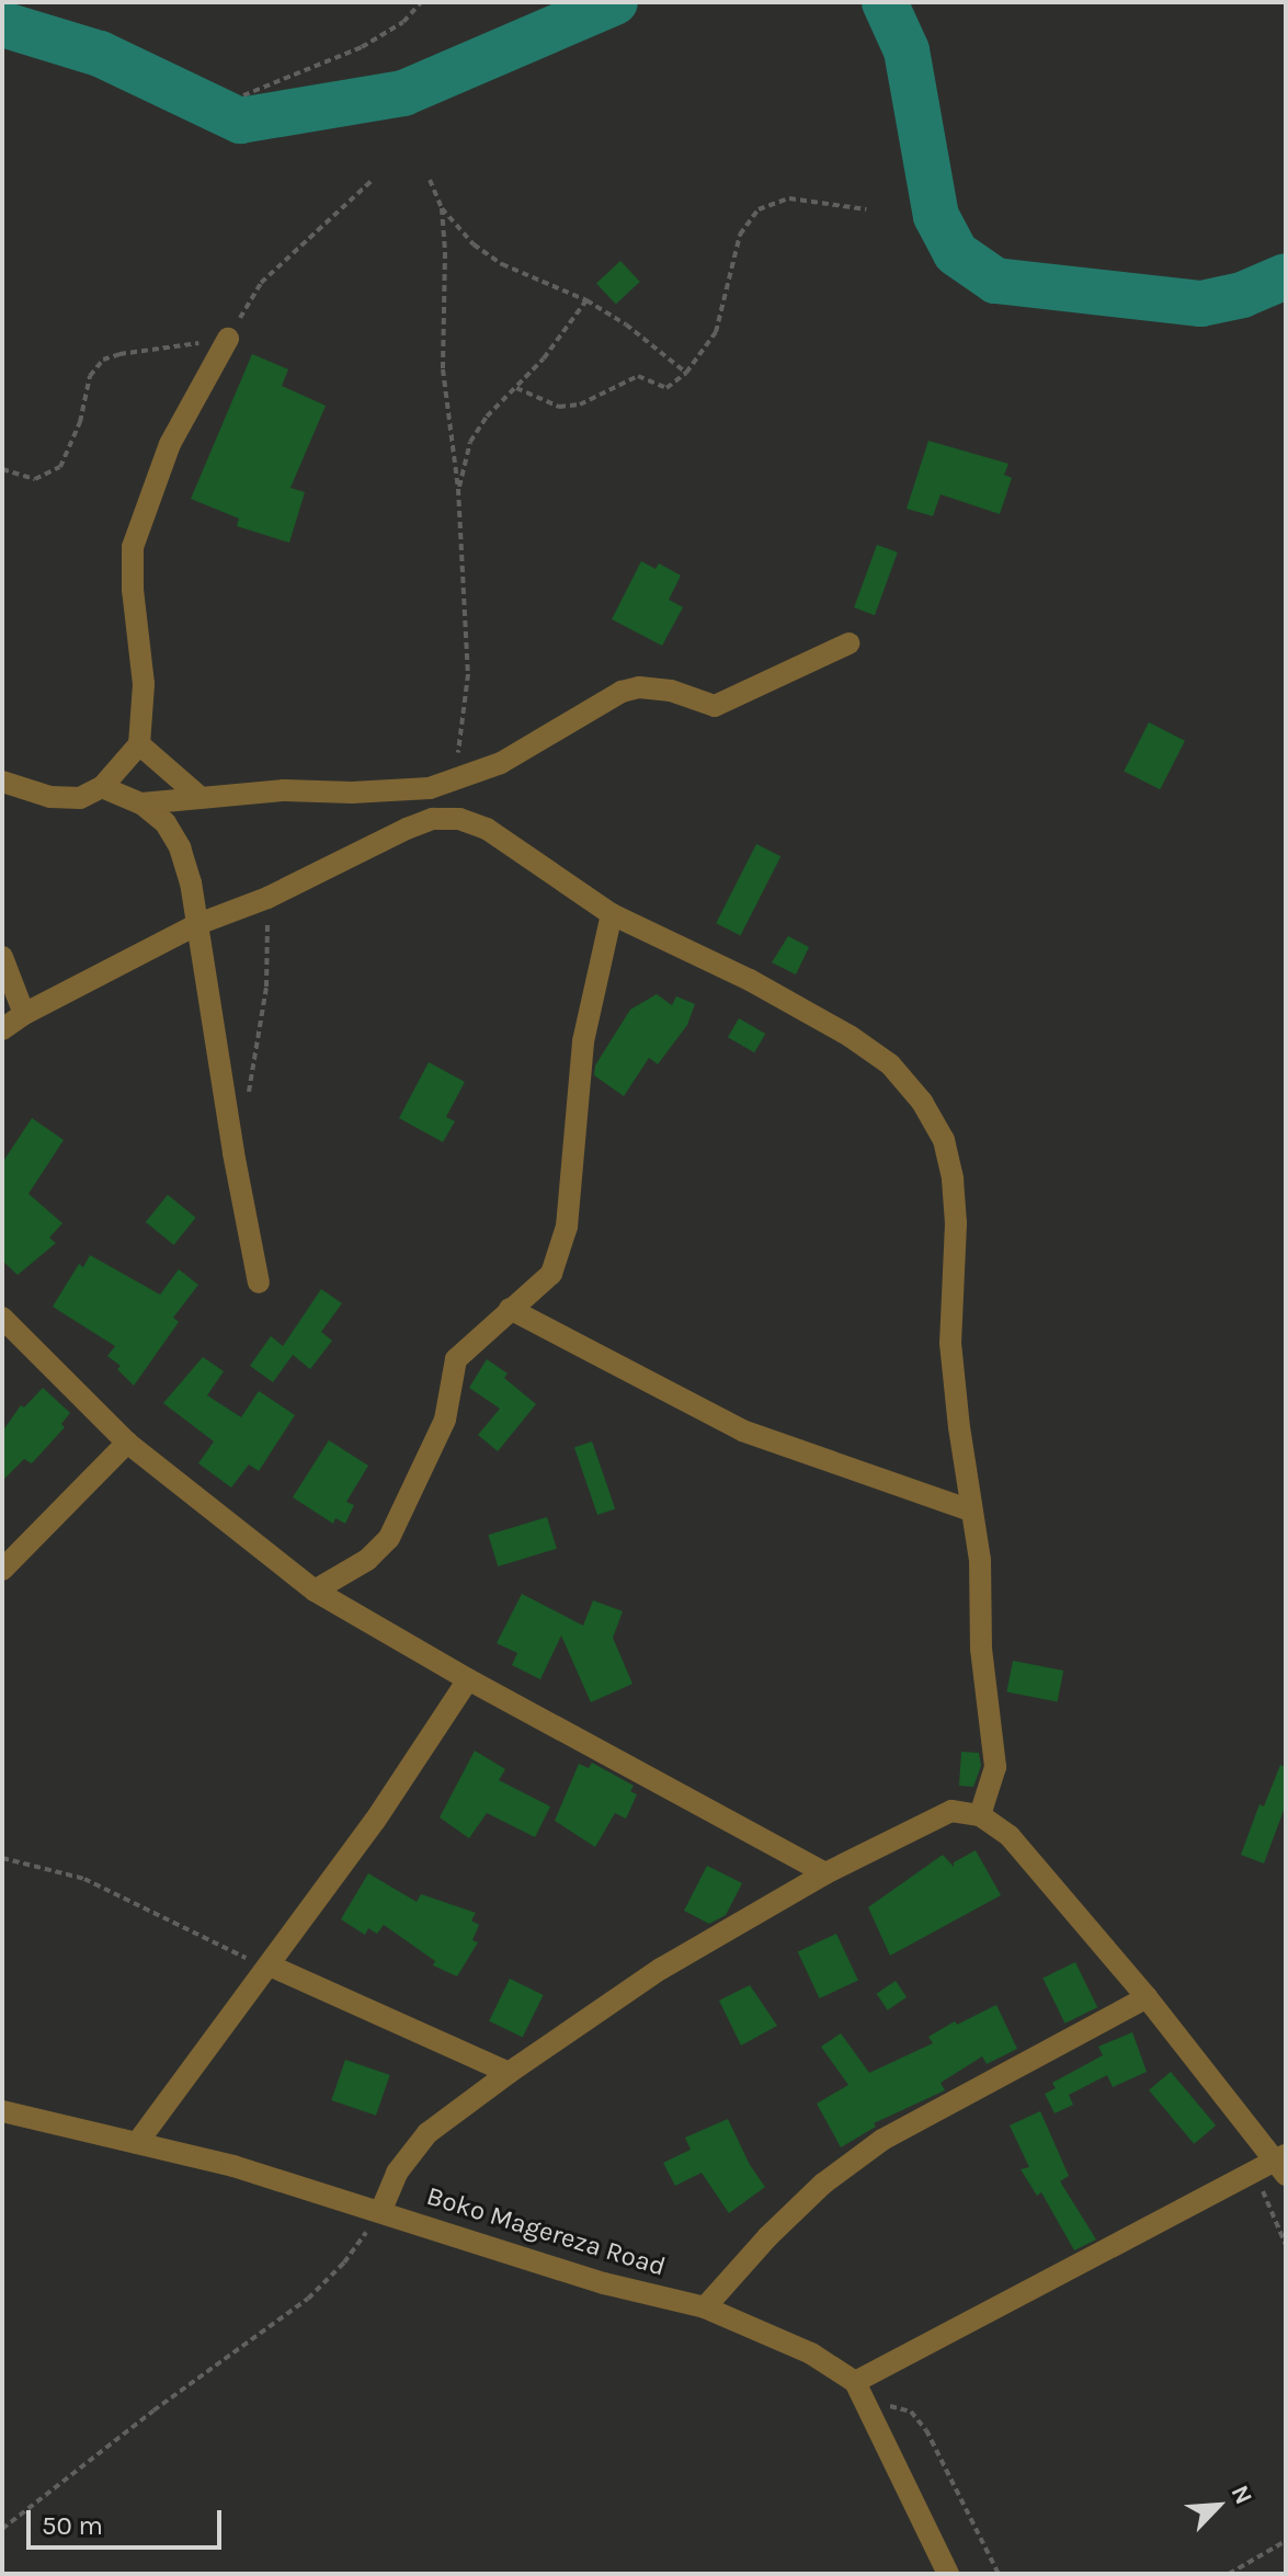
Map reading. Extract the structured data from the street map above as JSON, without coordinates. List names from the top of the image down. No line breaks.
{"streets":{"street":["Boko Magereza Road"]},"scale_bar":"50 m","north":"top right"}
